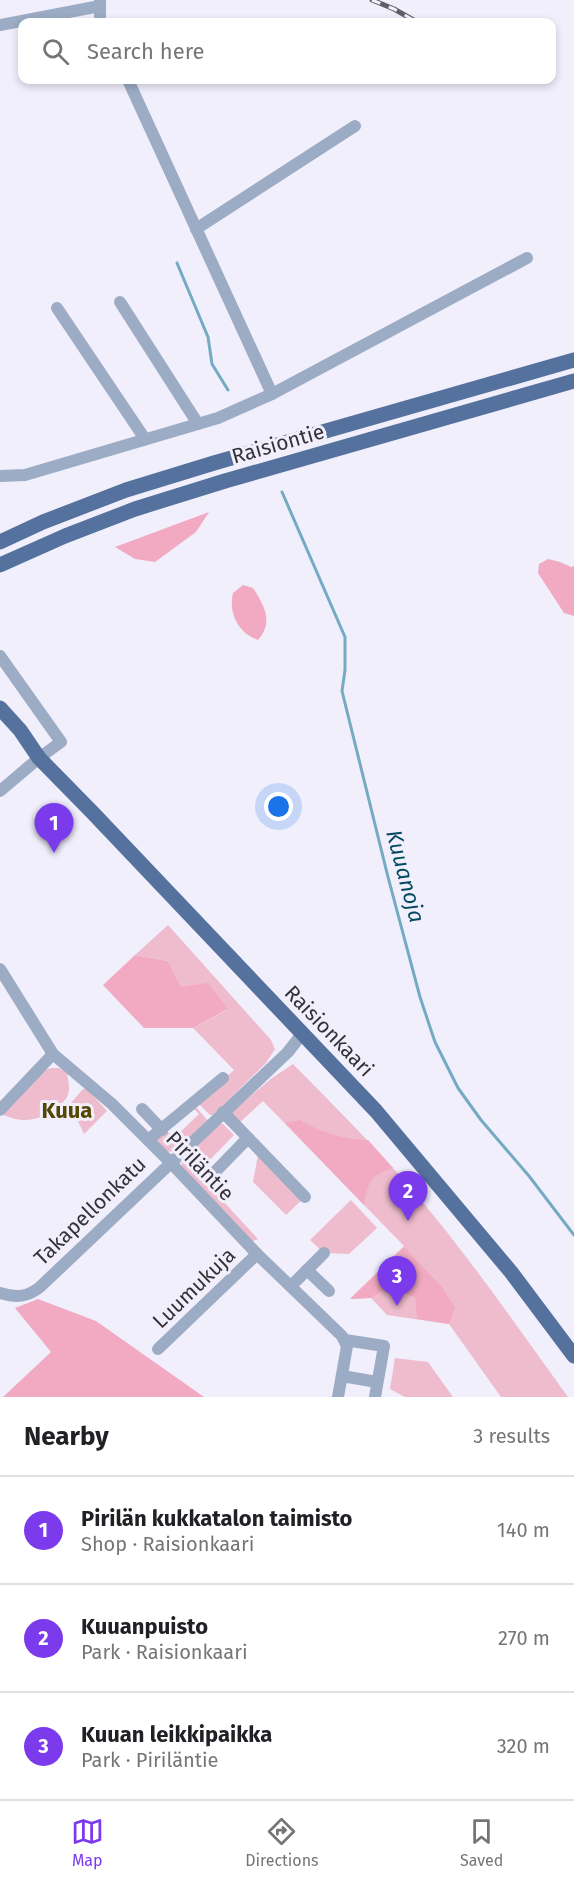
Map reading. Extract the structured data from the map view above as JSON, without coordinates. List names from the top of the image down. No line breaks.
{"streets":{"main road":["Raisiontie","Raisionkaari"],"street":["Piriläntie","Takapellonkatu","Luumukuja"]},"crossings":[["Raisionkaari","Takapellonkatu"],["Piriläntie","Takapellonkatu"],["Piriläntie","Luumukuja"]],"districts":["Kuua"],"water":["Kuuanoja"],"page":{"search":"Search here","pins":["1","2","3"],"heading":["Nearby","3 results"],"list":[{"mark":"1","name":"Pirilän kukkatalon taimisto","note":"Shop · Raisionkaari","value":"140 m"},{"mark":"2","name":"Kuuanpuisto","note":"Park · Raisionkaari","value":"270 m"},{"mark":"3","name":"Kuuan leikkipaikka","note":"Park · Piriläntie","value":"320 m"}],"nav":["Map","Directions","Saved"]}}
